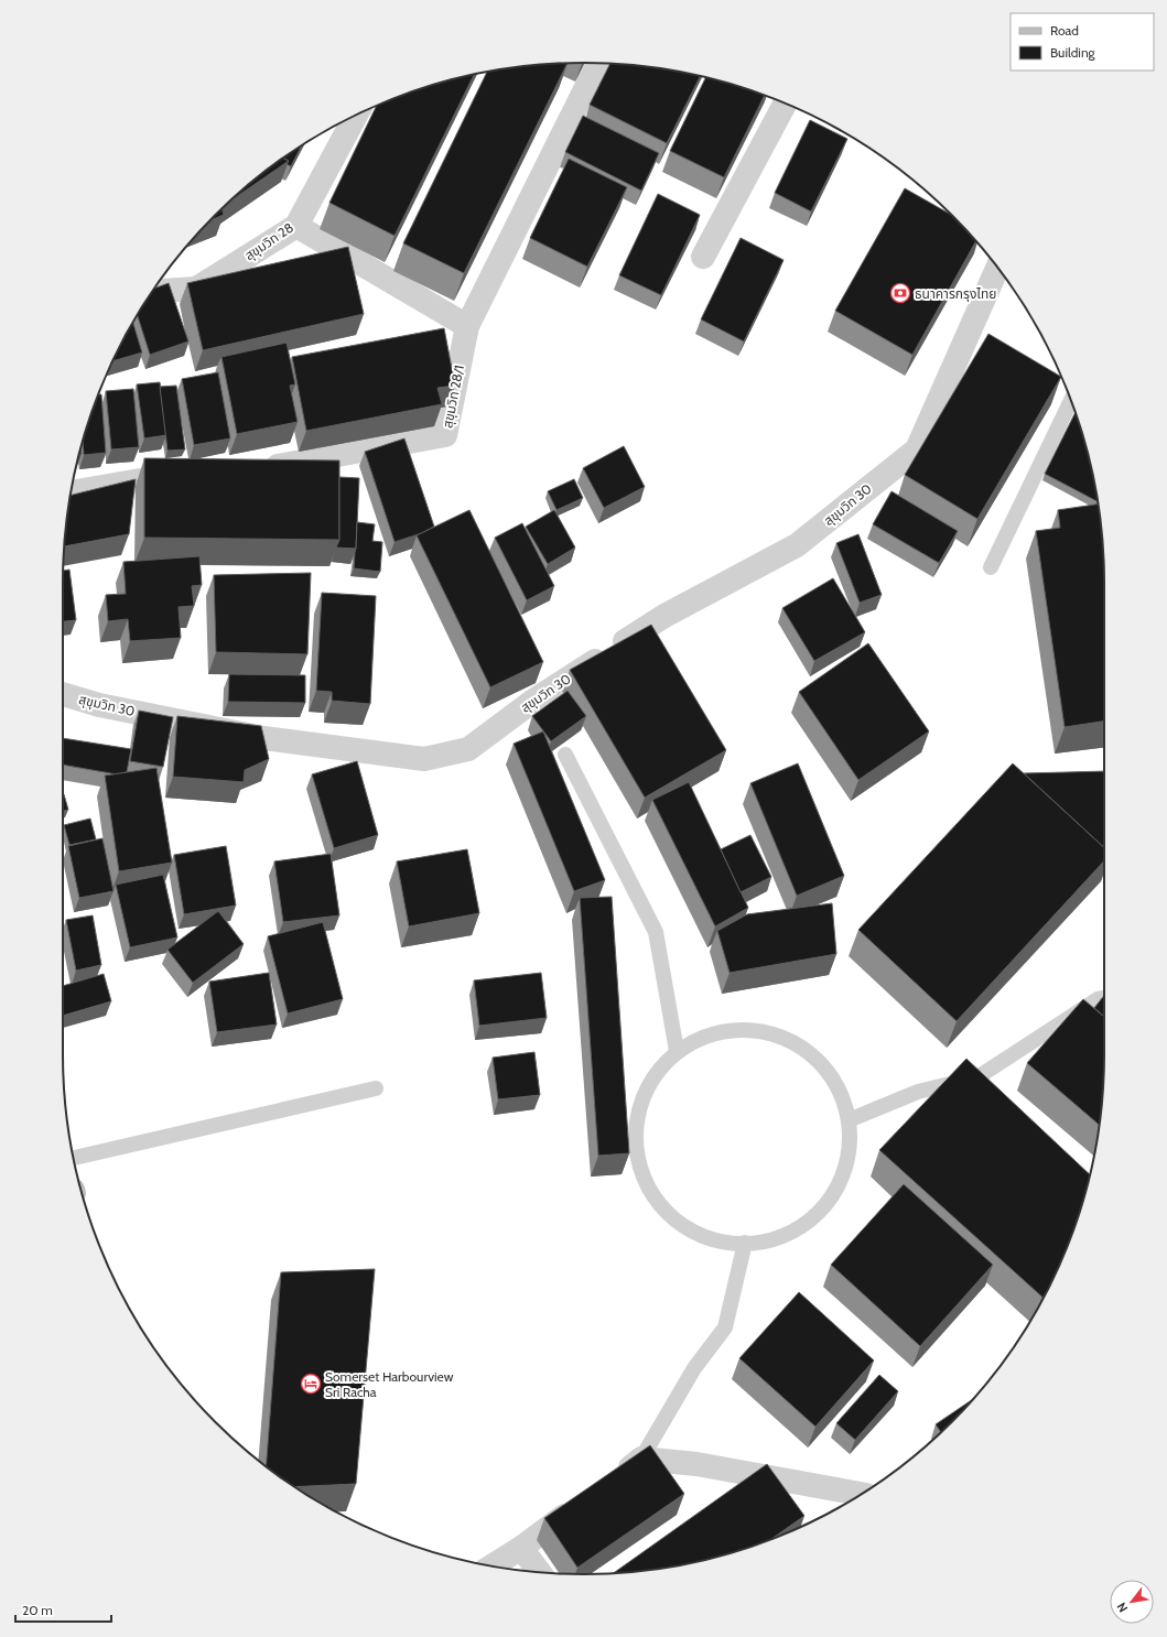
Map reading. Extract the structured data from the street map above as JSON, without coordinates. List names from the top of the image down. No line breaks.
{"streets":{"street":["สุขุมวิท 28","สุขุมวิท 28/1","สุขุมวิท 30"]},"places":{"bank":["ธนาคารกรุงไทย"],"hotel":["Somerset Harbourview Sri Racha"]},"legend":["Road","Building"],"scale_bar":"20 m","north":"bottom left"}
